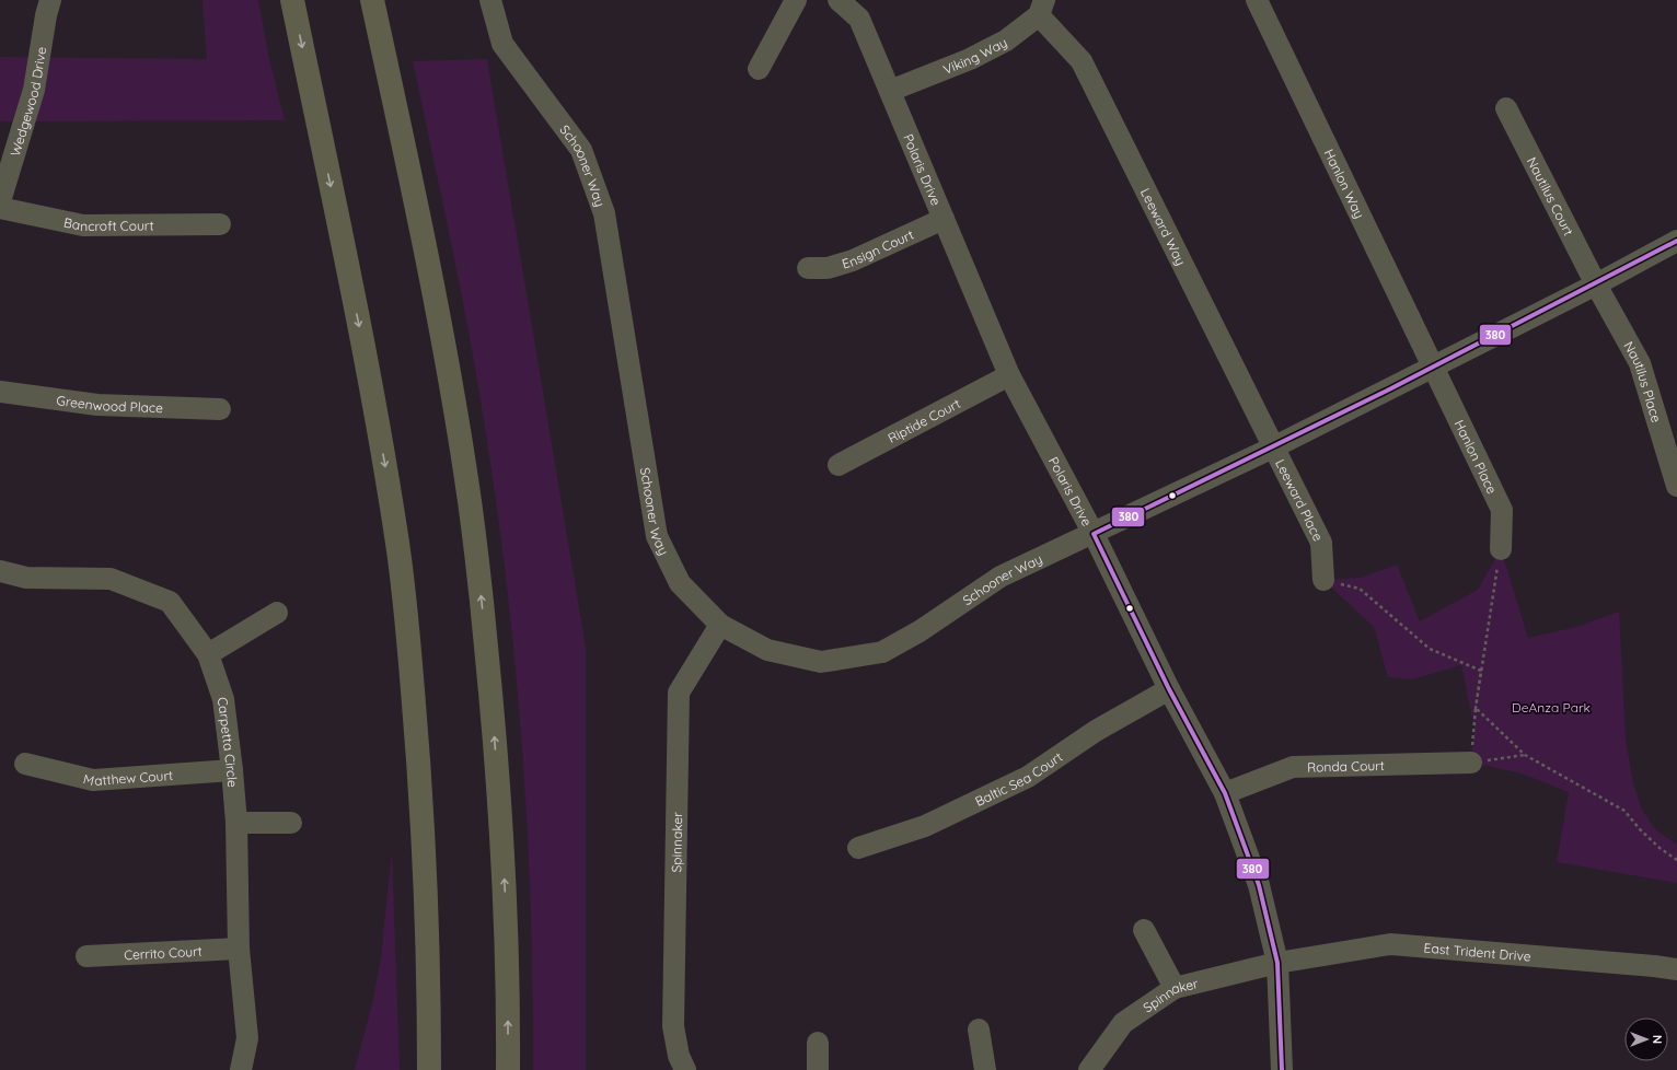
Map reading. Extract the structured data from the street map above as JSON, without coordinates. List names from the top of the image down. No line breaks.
{"streets":{"street":["Viking Way","Wedgewood Drive","Schooner Way","Polaris Drive","Hanlon Way","Nautilus Court","Bancroft Court","Leeward Way","Ensign Court","Nautilus Place","Greenwood Place","Riptide Court","Hanlon Place","Leeward Place","Carpetta Circle","Ronda Court","Matthew Court","Baltic Sea Court","Spinnaker","East Trident Drive","Cerrito Court"]},"crossings":[["Viking Way","Polaris Drive"],["Viking Way","Leeward Way"],["Schooner Way","Polaris Drive"],["Schooner Way","Hanlon Way"],["Schooner Way","Nautilus Court"],["Schooner Way","Leeward Way"],["Schooner Way","Nautilus Place"],["Schooner Way","Hanlon Place"],["Schooner Way","Leeward Place"],["Schooner Way","Spinnaker"],["Polaris Drive","Ensign Court"],["Polaris Drive","Riptide Court"],["Polaris Drive","Ronda Court"],["Polaris Drive","Baltic Sea Court"],["Polaris Drive","Spinnaker"],["Polaris Drive","East Trident Drive"],["Hanlon Way","Hanlon Place"],["Nautilus Court","Nautilus Place"],["Leeward Way","Leeward Place"],["Carpetta Circle","Matthew Court"],["Carpetta Circle","Cerrito Court"],["Spinnaker","East Trident Drive"]],"parks":["DeAnza Park"],"lines":["transit line 380"],"north":"right"}
